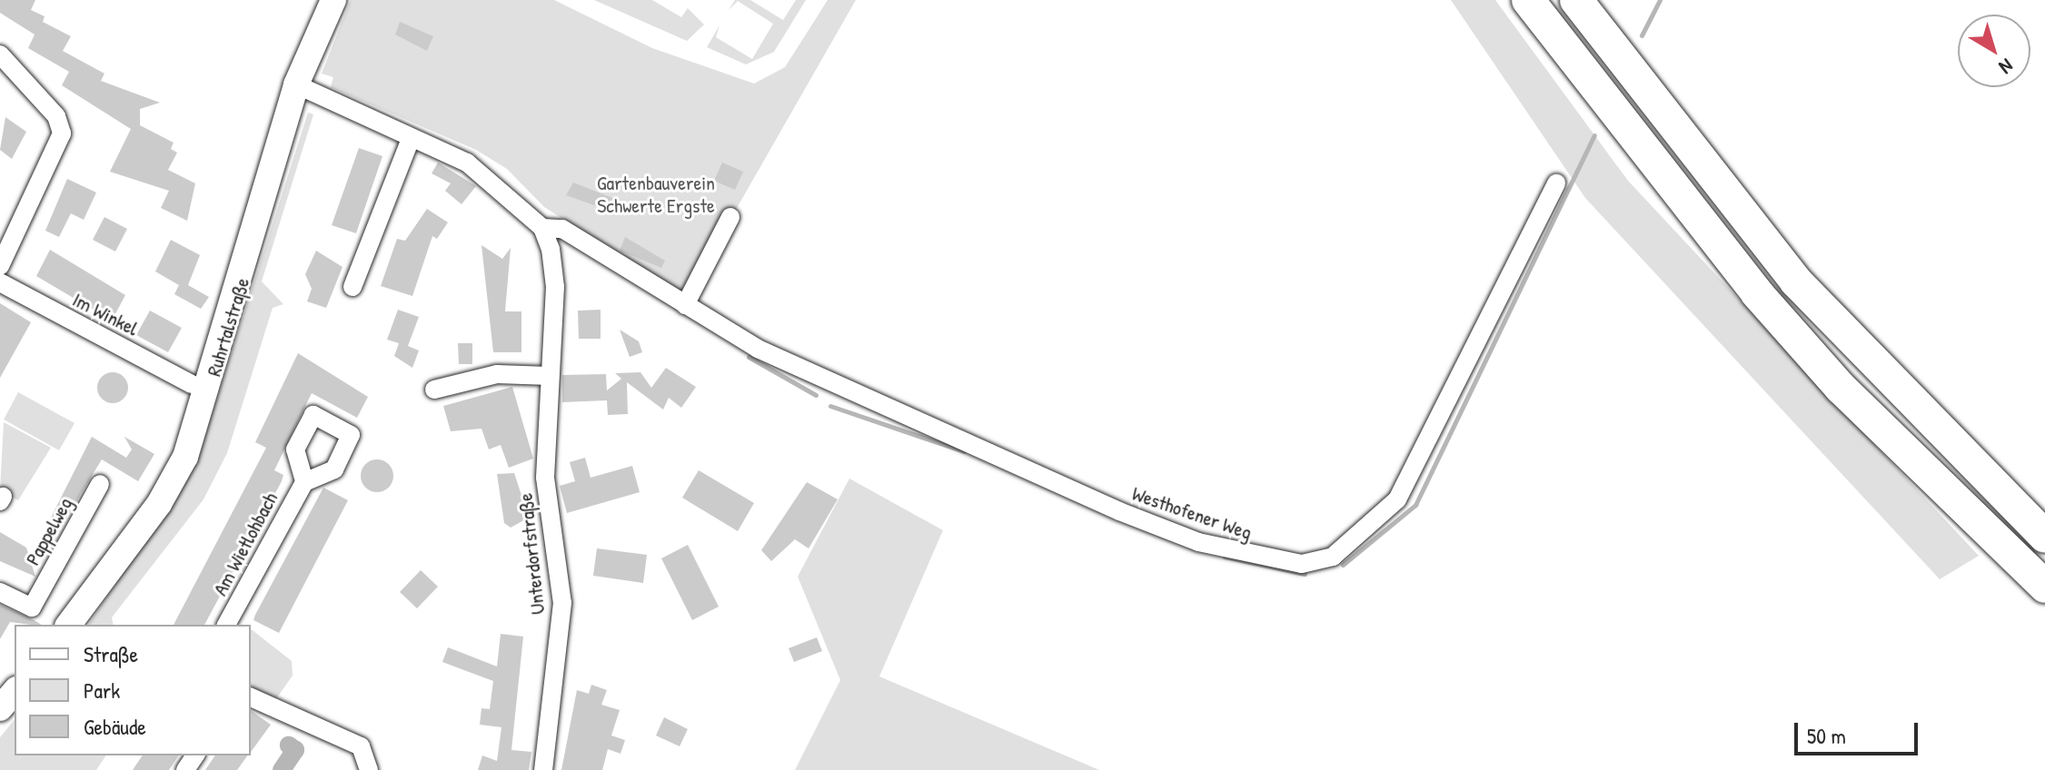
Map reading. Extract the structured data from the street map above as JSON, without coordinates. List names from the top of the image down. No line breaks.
{"streets":{"main road":["Ruhrtalstraße"],"street":["Im Winkel","Westhofener Weg","Pappelweg","Am Wietlohbach","Unterdorfstraße"]},"crossings":[["Westhofener Weg","Unterdorfstraße"]],"parks":["Gartenbauverein Schwerte Ergste"],"legend":["Straße","Park","Gebäude"],"scale_bar":"50 m","north":"bottom right"}
